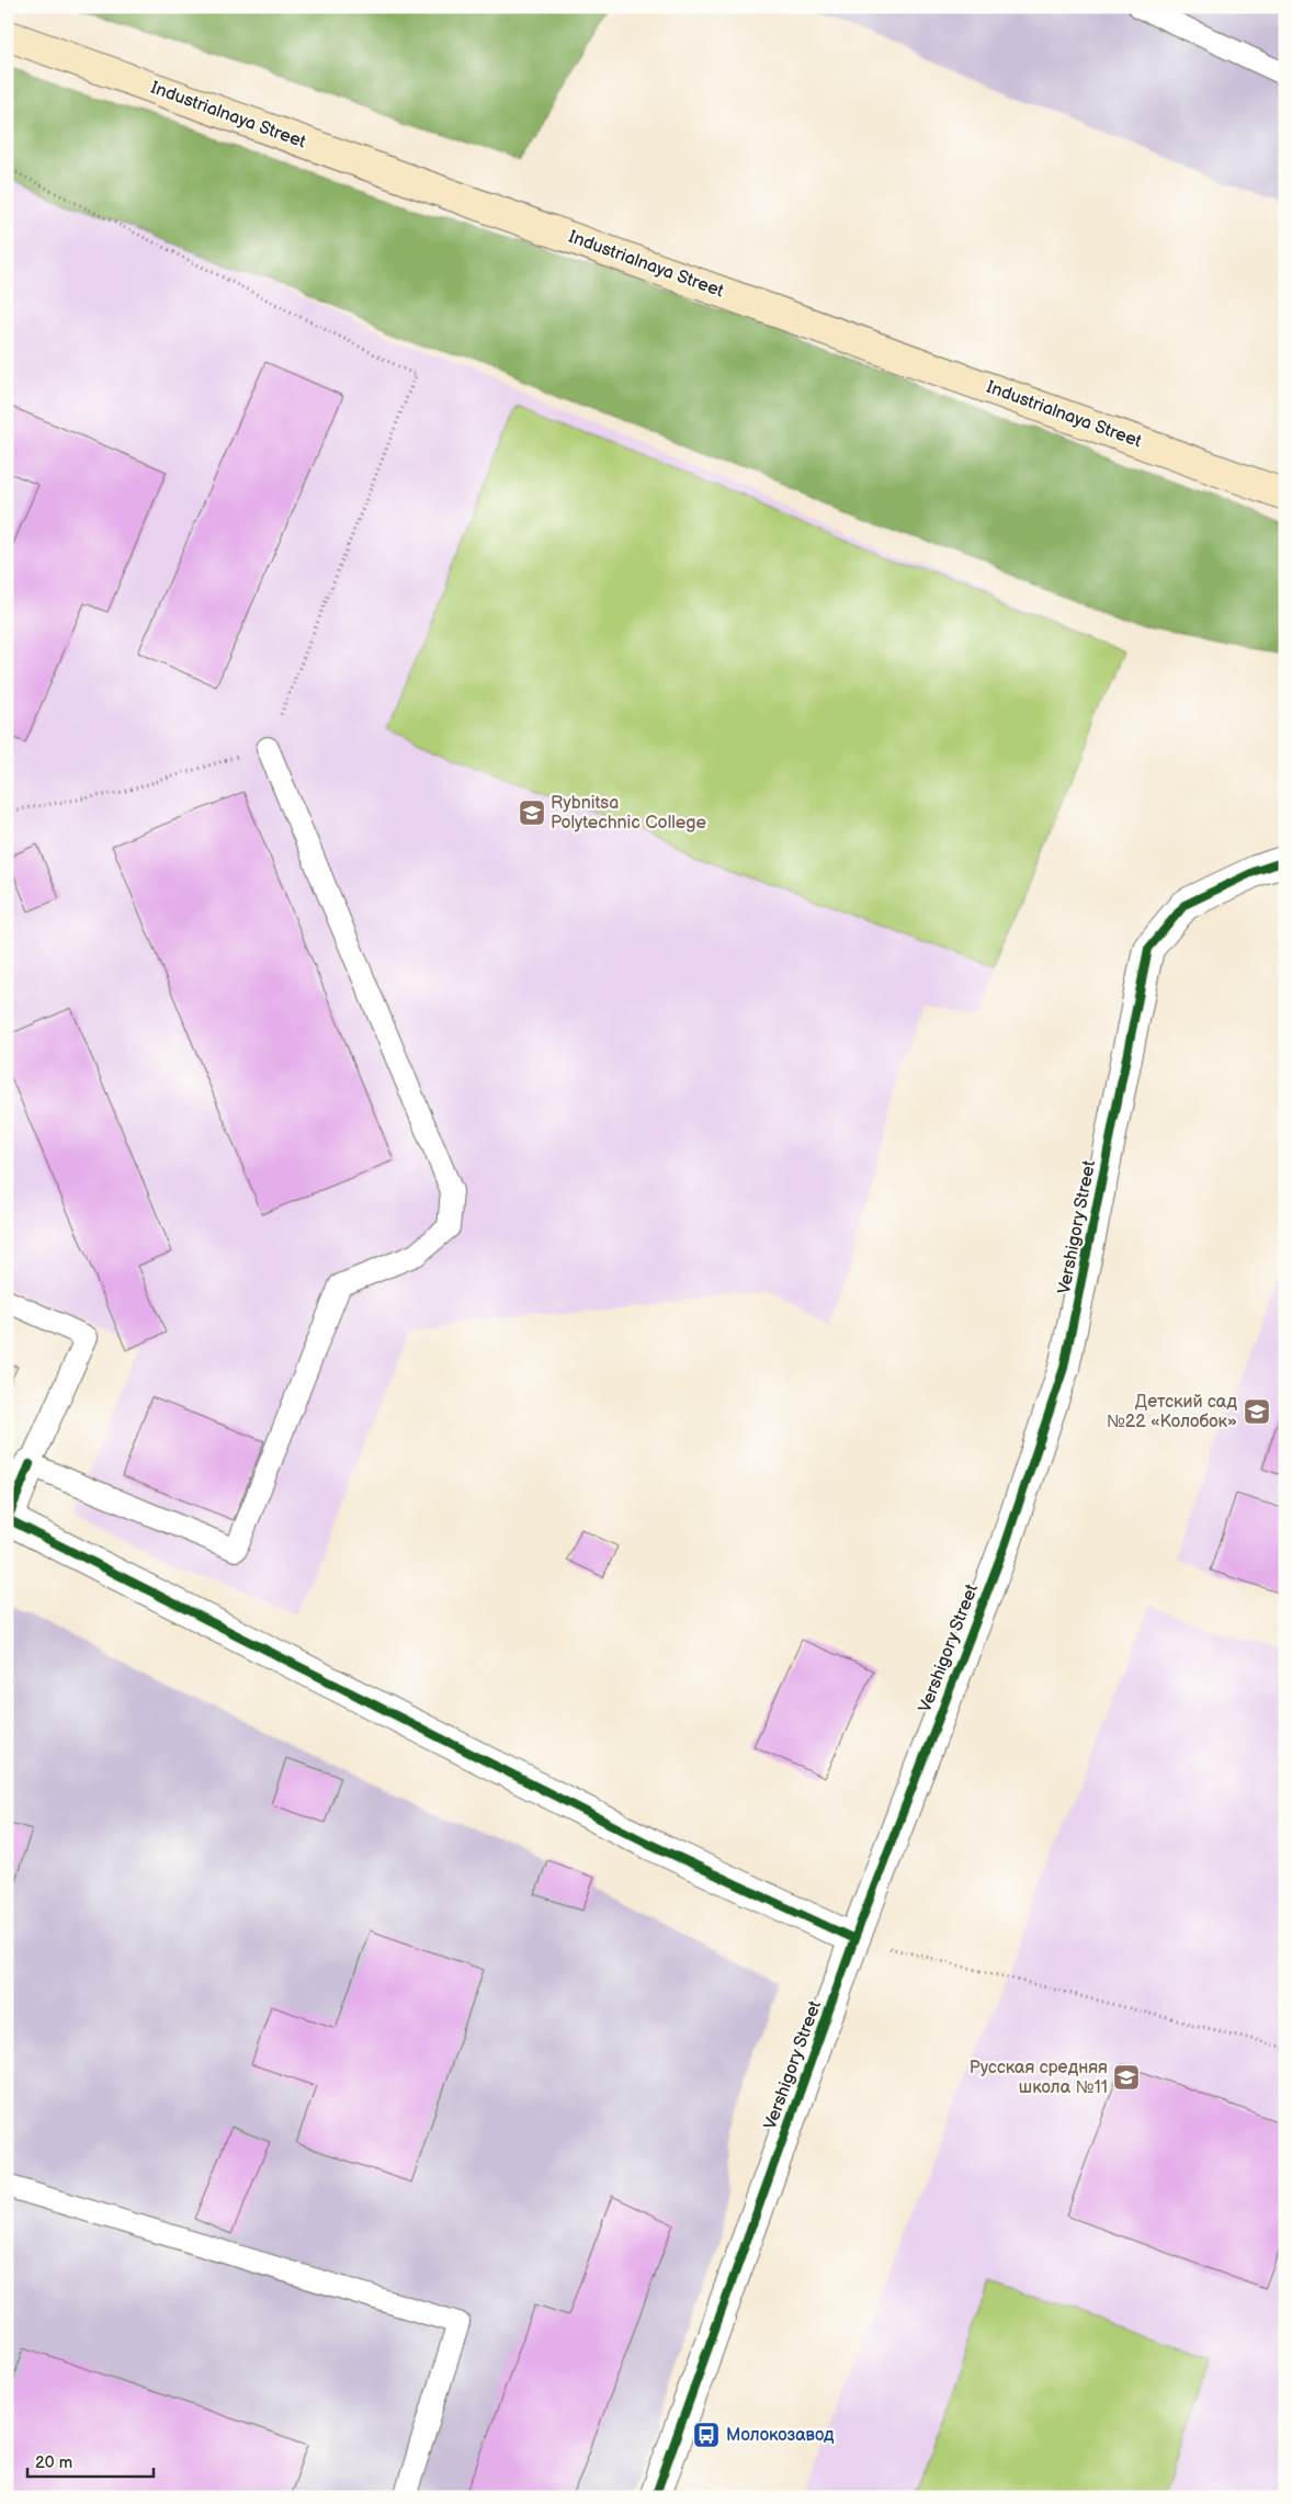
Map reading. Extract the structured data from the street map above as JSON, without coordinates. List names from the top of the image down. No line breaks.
{"streets":{"main road":["Industrialnaya Street"],"street":["Vershigory Street"]},"places":{"school or university":["Rybnitsa Polytechnic College","Детский сад №22 «Колобок»","Русская средняя школа №11"],"bus stop":["Молокозавод"]},"scale_bar":"20 m"}
